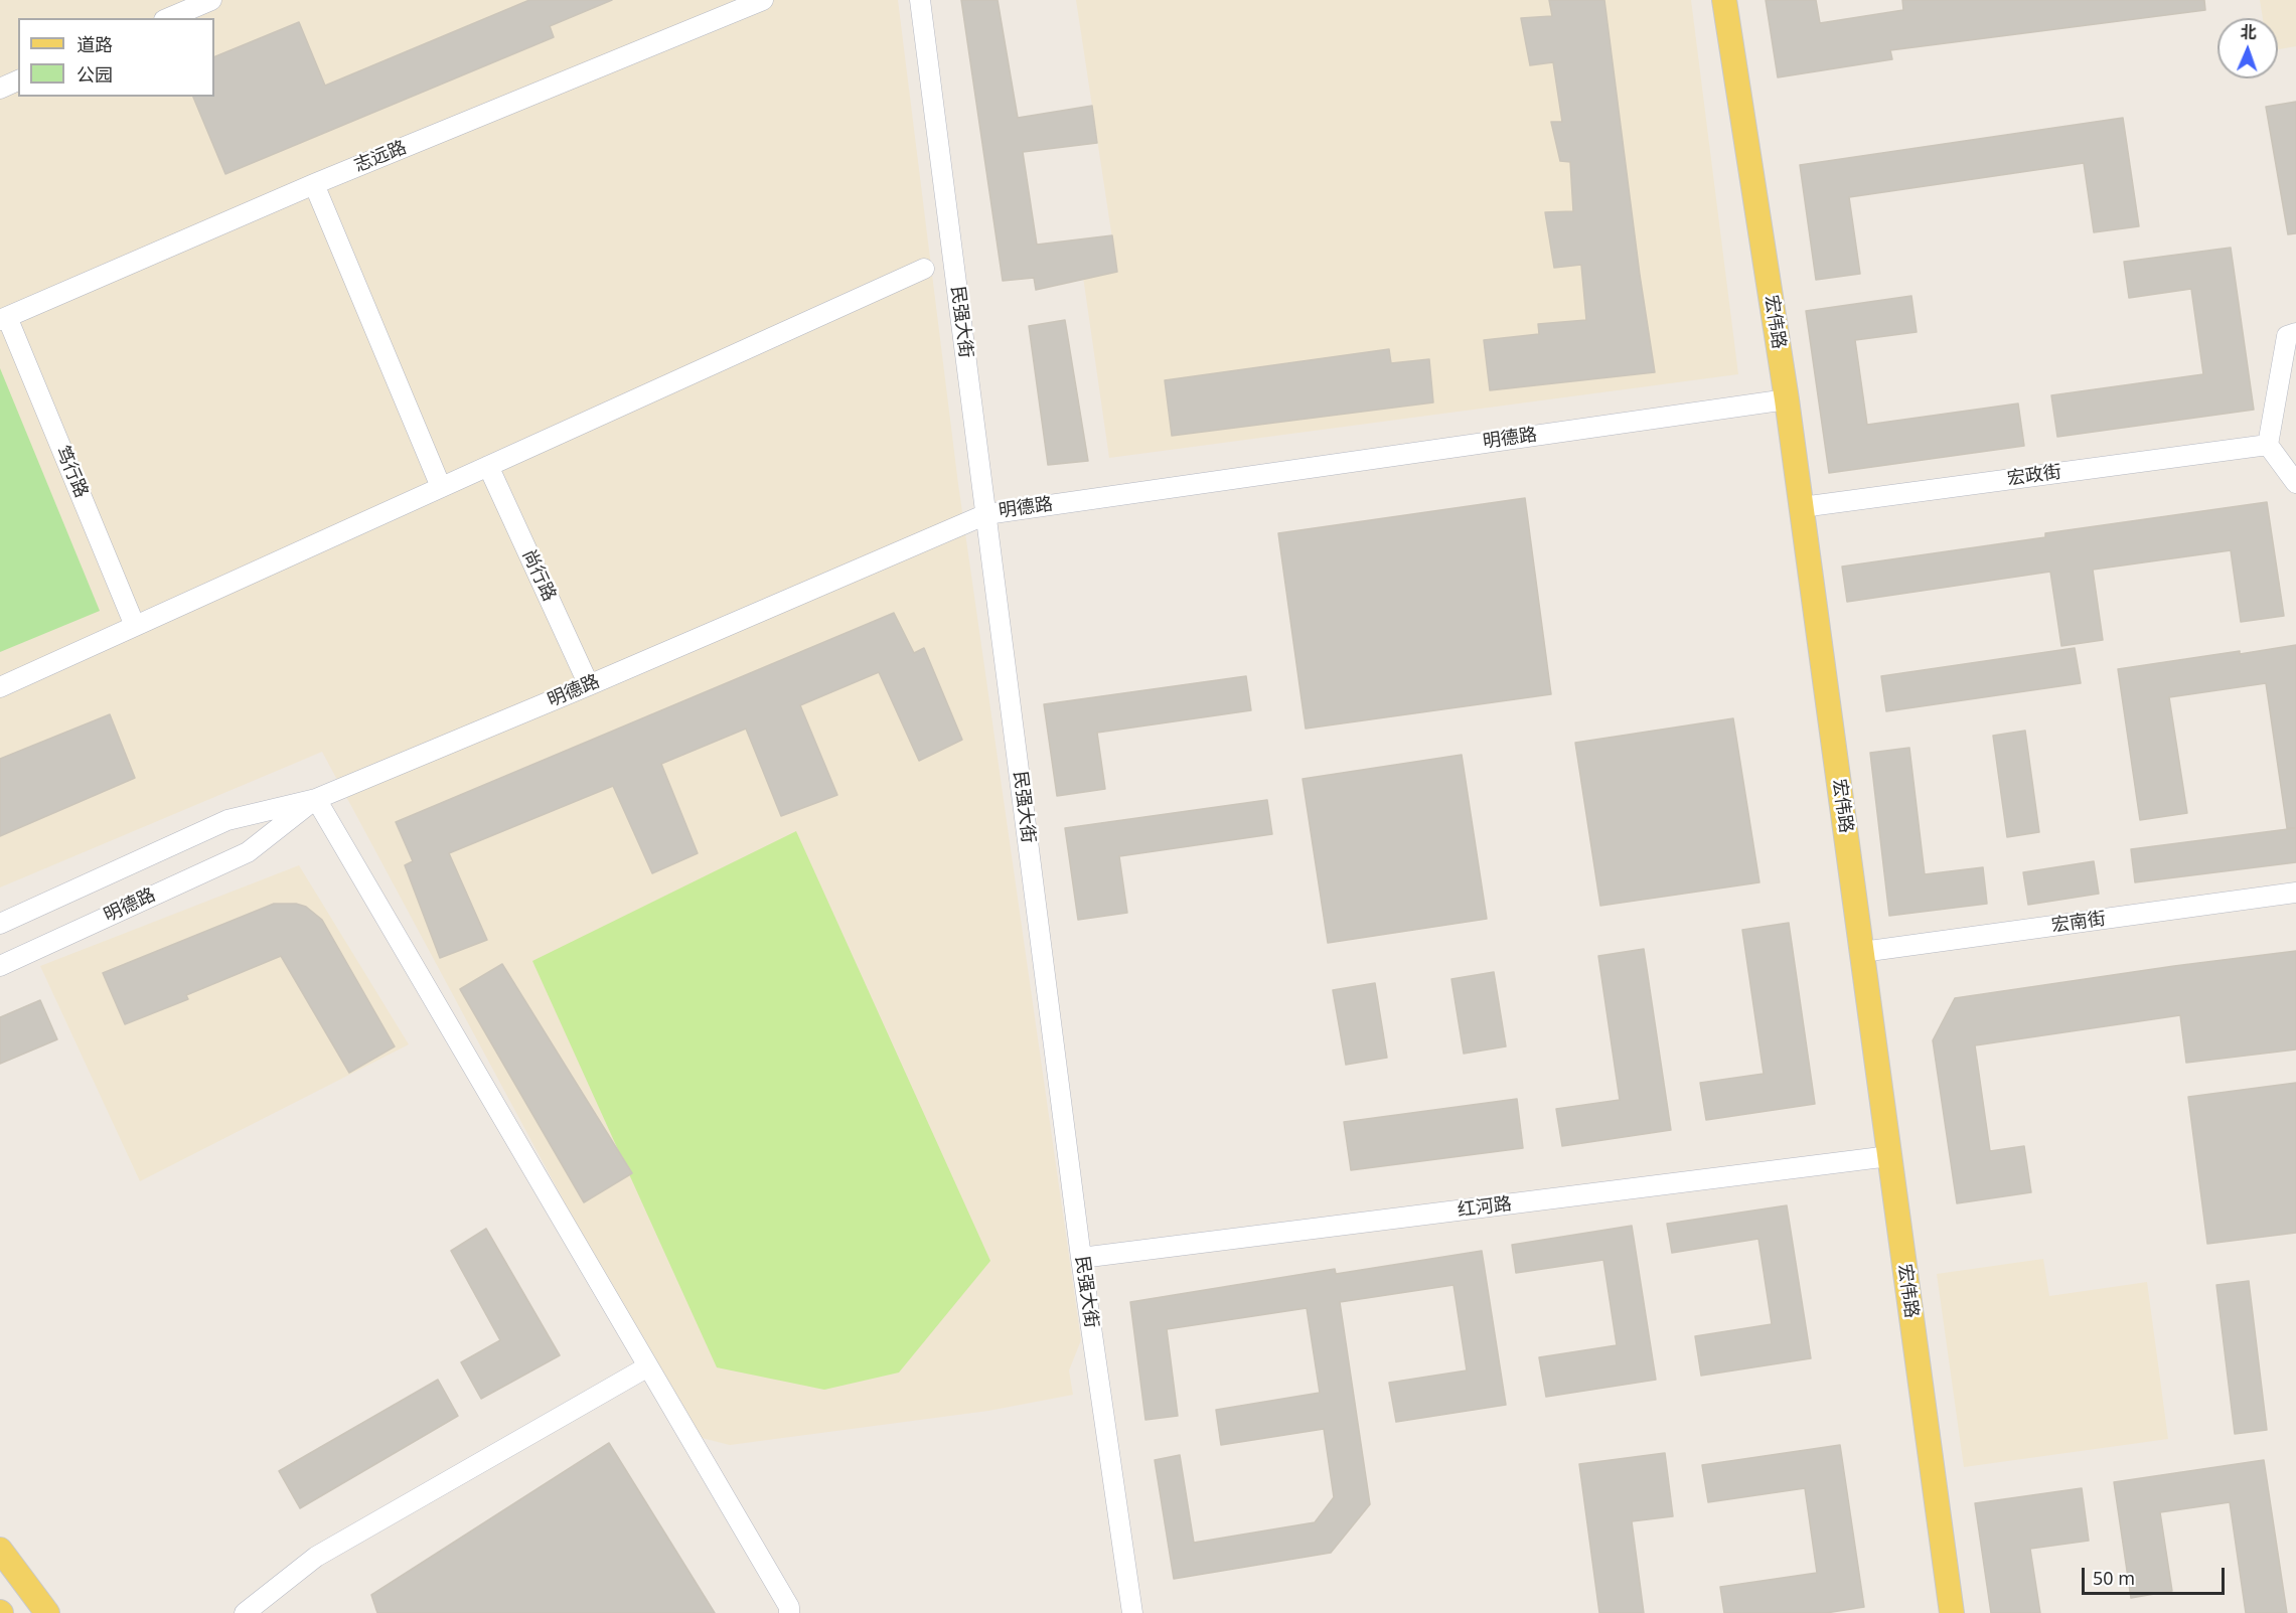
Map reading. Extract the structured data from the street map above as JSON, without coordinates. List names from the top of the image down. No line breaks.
{"streets":{"main road":["宏伟路"],"street":["志远路","民强大街","明德路","笃行路","宏政街","尚行路","宏南街","红河路"]},"crossings":[["志远路","笃行路"],["民强大街","明德路"],["民强大街","红河路"],["宏伟路","明德路"],["宏伟路","宏政街"],["宏伟路","宏南街"],["宏伟路","红河路"],["明德路","尚行路"]],"legend":["道路","公园"],"scale_bar":"50 m","north":"top"}
